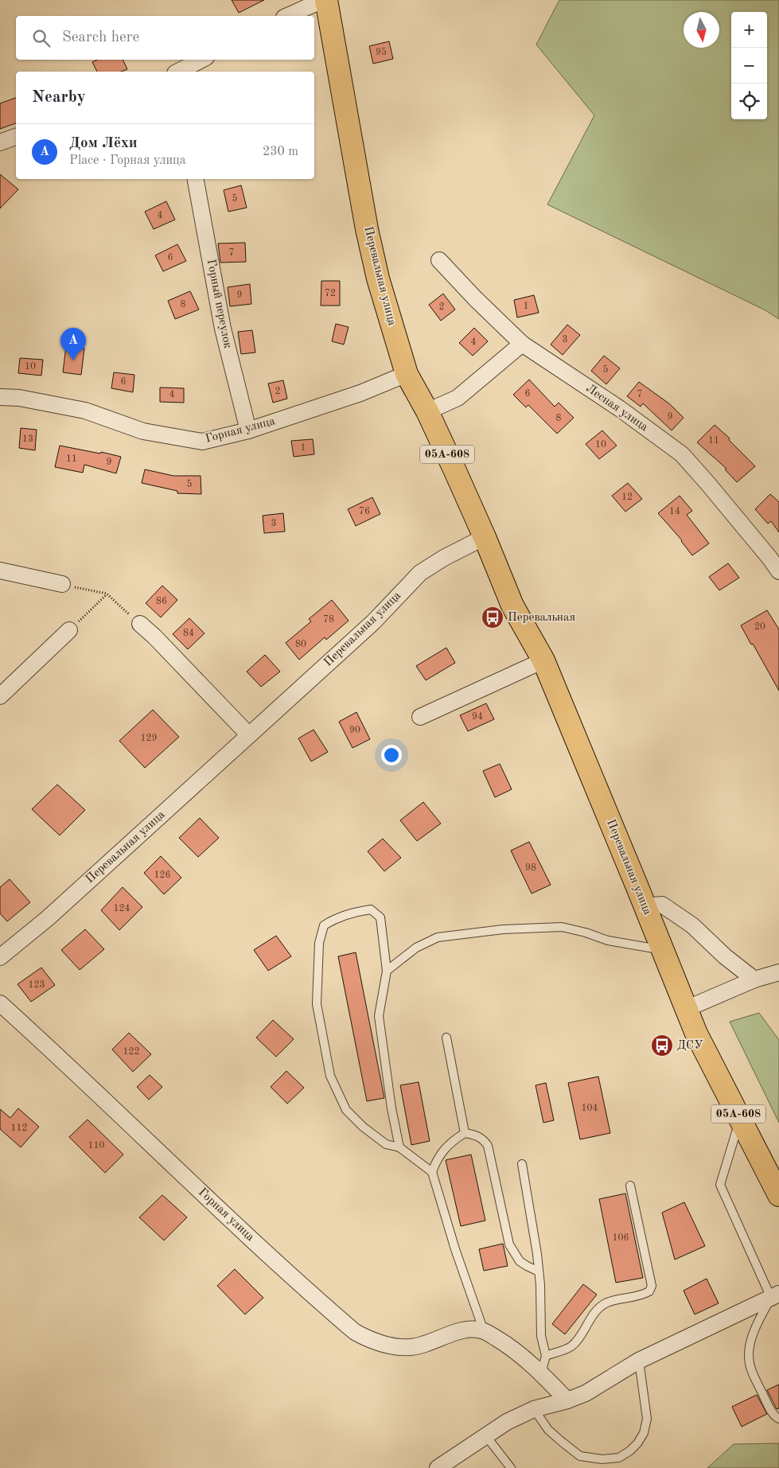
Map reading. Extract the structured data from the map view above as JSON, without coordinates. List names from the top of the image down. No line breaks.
{"streets":{"highway":["Перевальная улица","05А-608"],"street":["Горный переулок","Лесная улица","Горная улица"]},"crossings":[["Перевальная улица","Горная улица"],["Горный переулок","Горная улица"]],"places":{"bus stop":["Перевальная","ДСУ"]},"house_numbers":["95","5","4","7","6","72","9","8","1","2","3","4","10","5","6","2","6","4","7","9","8","13","11","10","1","11","9","5","12","76","14","3","86","78","20","84","80","94","90","129","98","126","124","123","122","104","112","110","106"],"north":"bottom","page":{"map_buttons":["+","−"],"search":"Search here","heading":"Nearby","list":[{"mark":"A","name":"Дом Лёхи","note":"Place · Горная улица","value":"230 m"}],"pins":"A"}}
